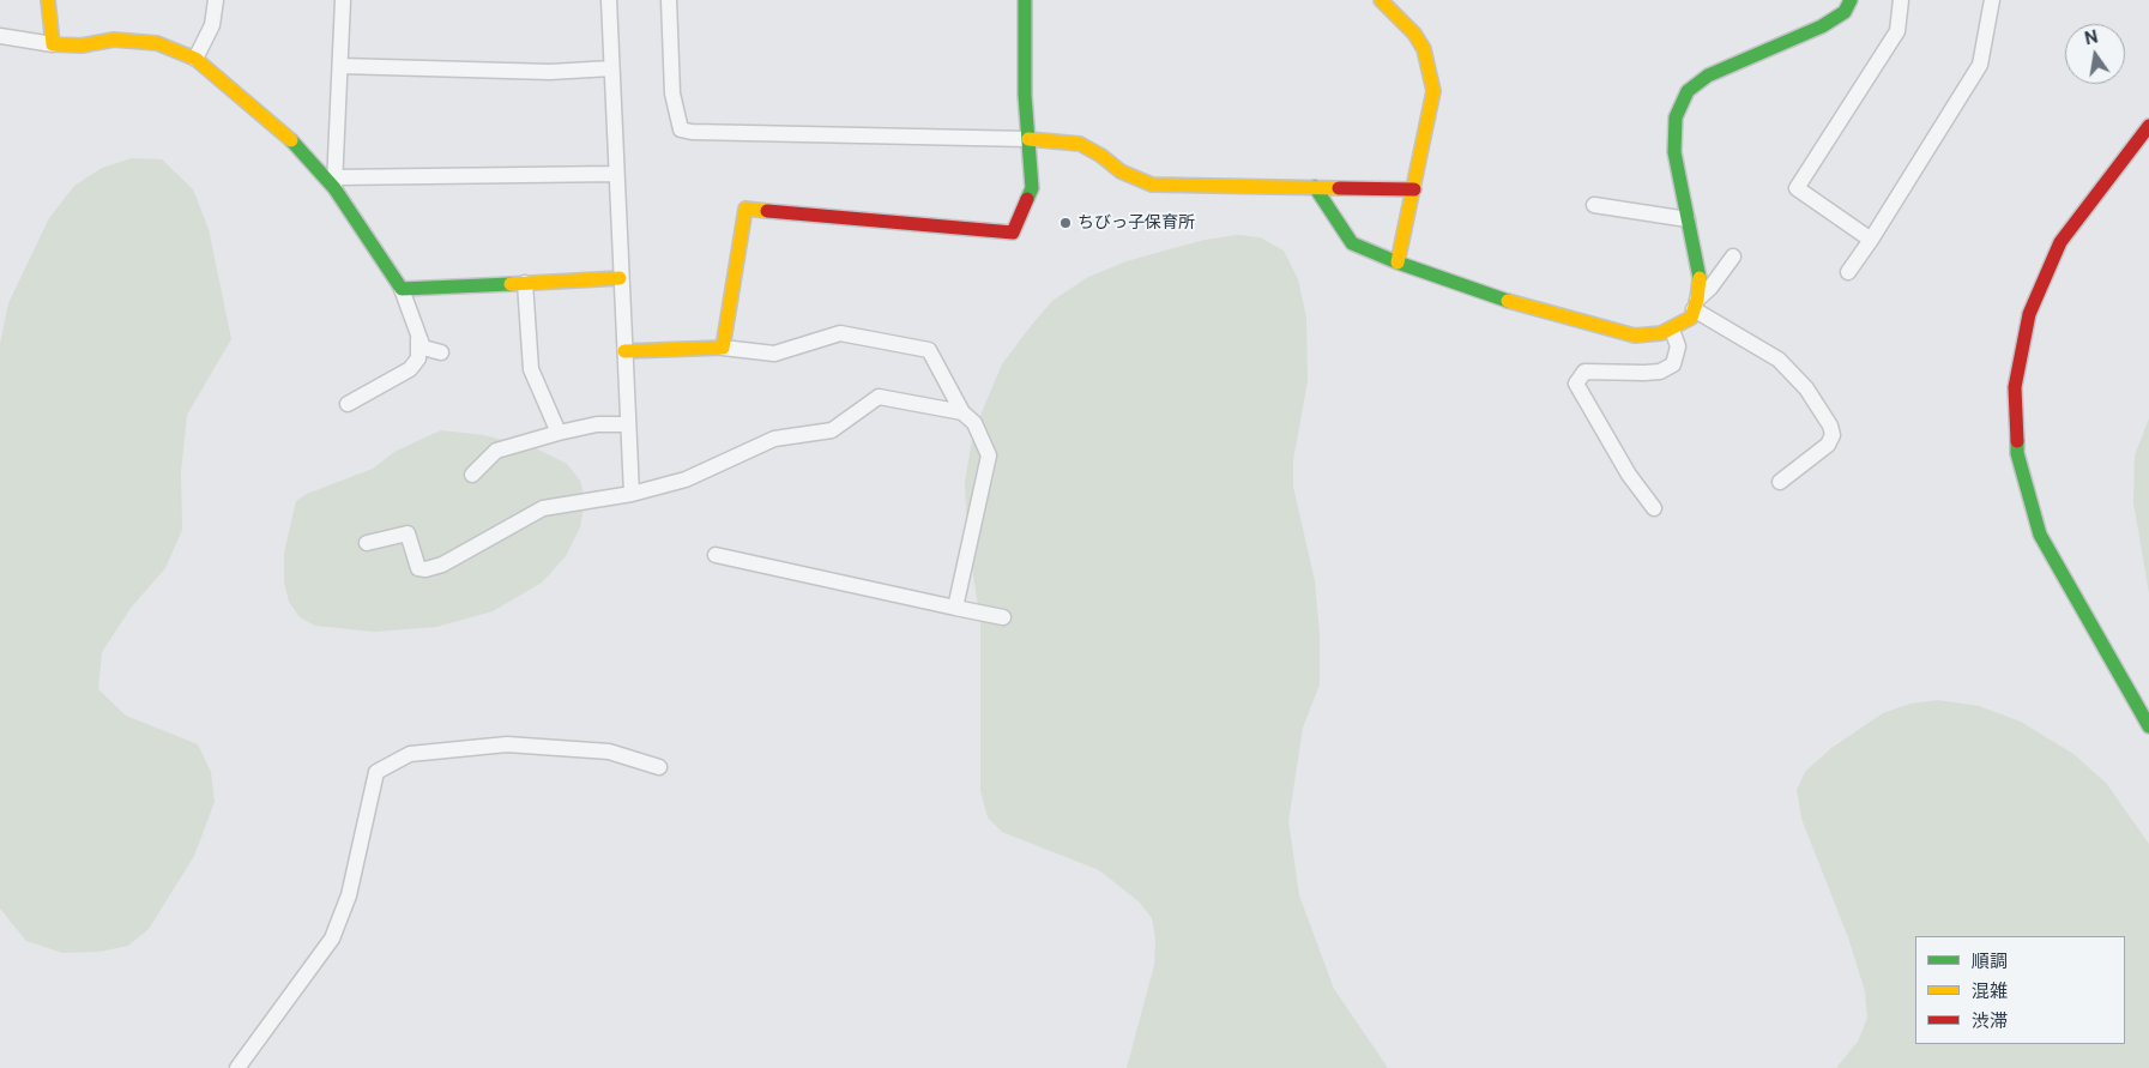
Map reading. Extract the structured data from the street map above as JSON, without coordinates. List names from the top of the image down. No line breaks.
{"places":["ちびっ子保育所"],"legend":["順調","混雑","渋滞"],"north":"top"}
